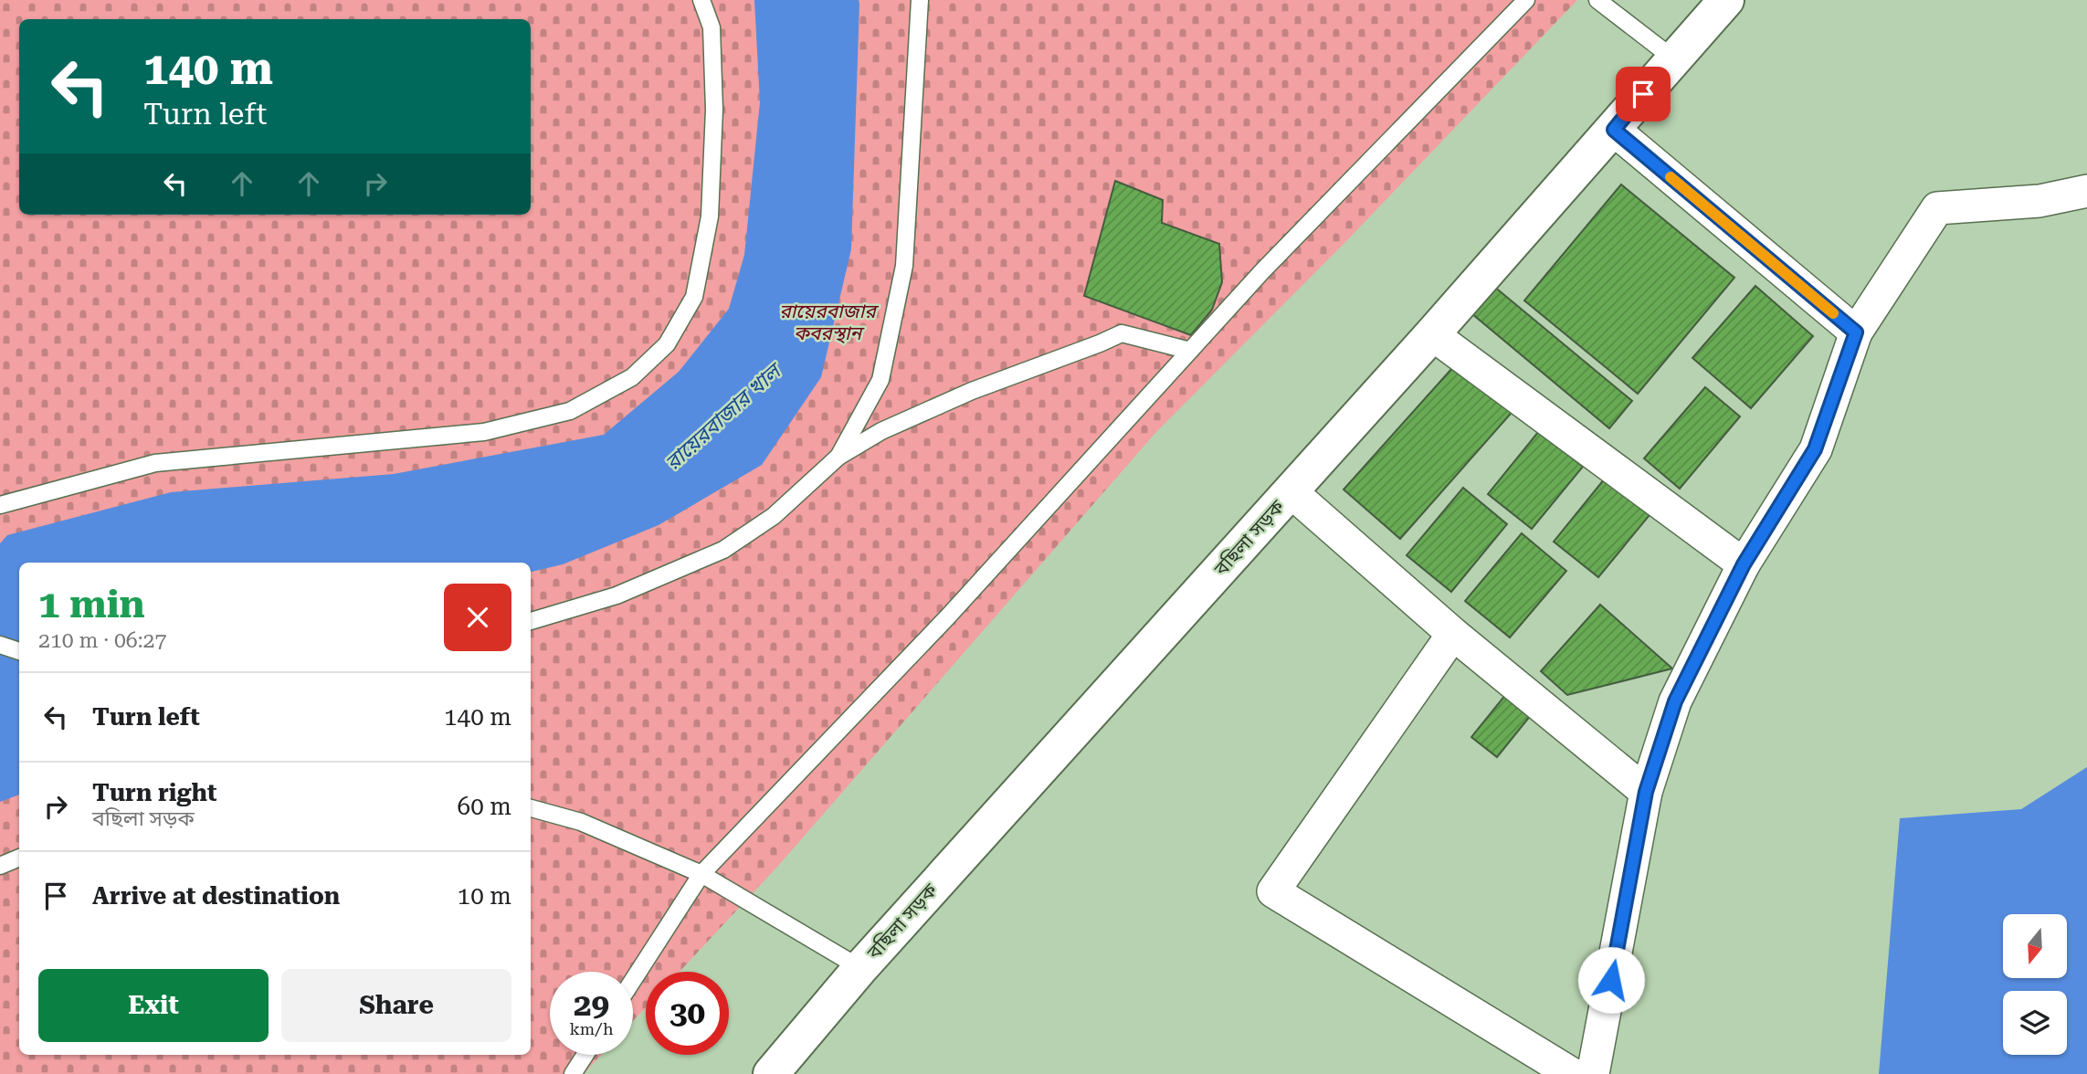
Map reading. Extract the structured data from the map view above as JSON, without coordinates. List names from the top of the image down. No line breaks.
{"streets":{"main road":["বছিলা সড়ক"]},"water":["রায়েরবাজার খাল"],"parks":["রায়েরবাজার কবরস্থান"],"north":"bottom","page":{"turn":["140 m","Turn left"],"heading":["1 min","210 m · 06:27"],"list":[{"name":"Turn left","value":"140 m"},{"name":"Turn right","note":"বছিলা সড়ক","value":"60 m"},{"name":"Arrive at destination","value":"10 m"}],"buttons":["Exit","Share"],"speed":"29 km/h","limit":"30"}}
